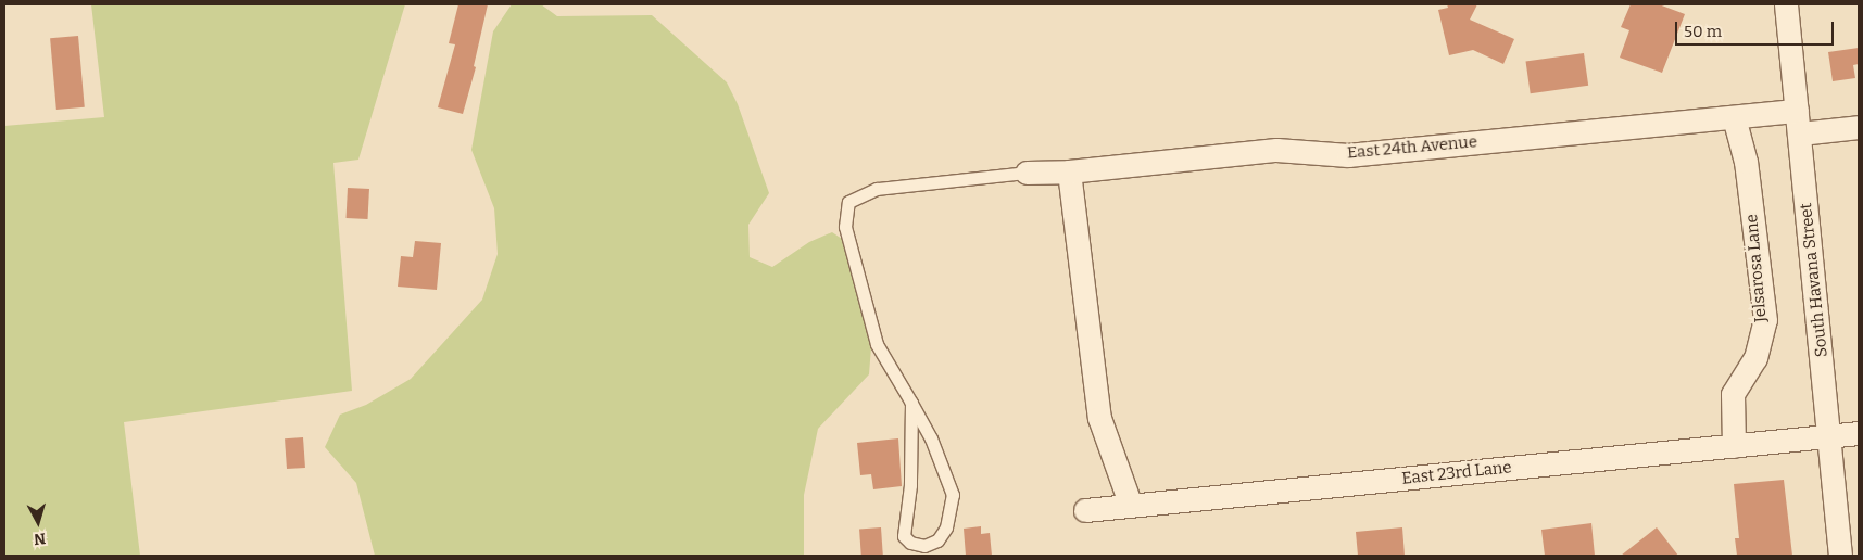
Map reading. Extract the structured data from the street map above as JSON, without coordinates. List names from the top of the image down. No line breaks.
{"streets":{"street":["East 24th Avenue","Jelsarosa Lane","South Havana Street","East 23rd Lane"]},"crossings":[["East 24th Avenue","Jelsarosa Lane"],["East 24th Avenue","South Havana Street"],["Jelsarosa Lane","East 23rd Lane"],["South Havana Street","East 23rd Lane"]],"scale_bar":"50 m","north":"bottom"}
